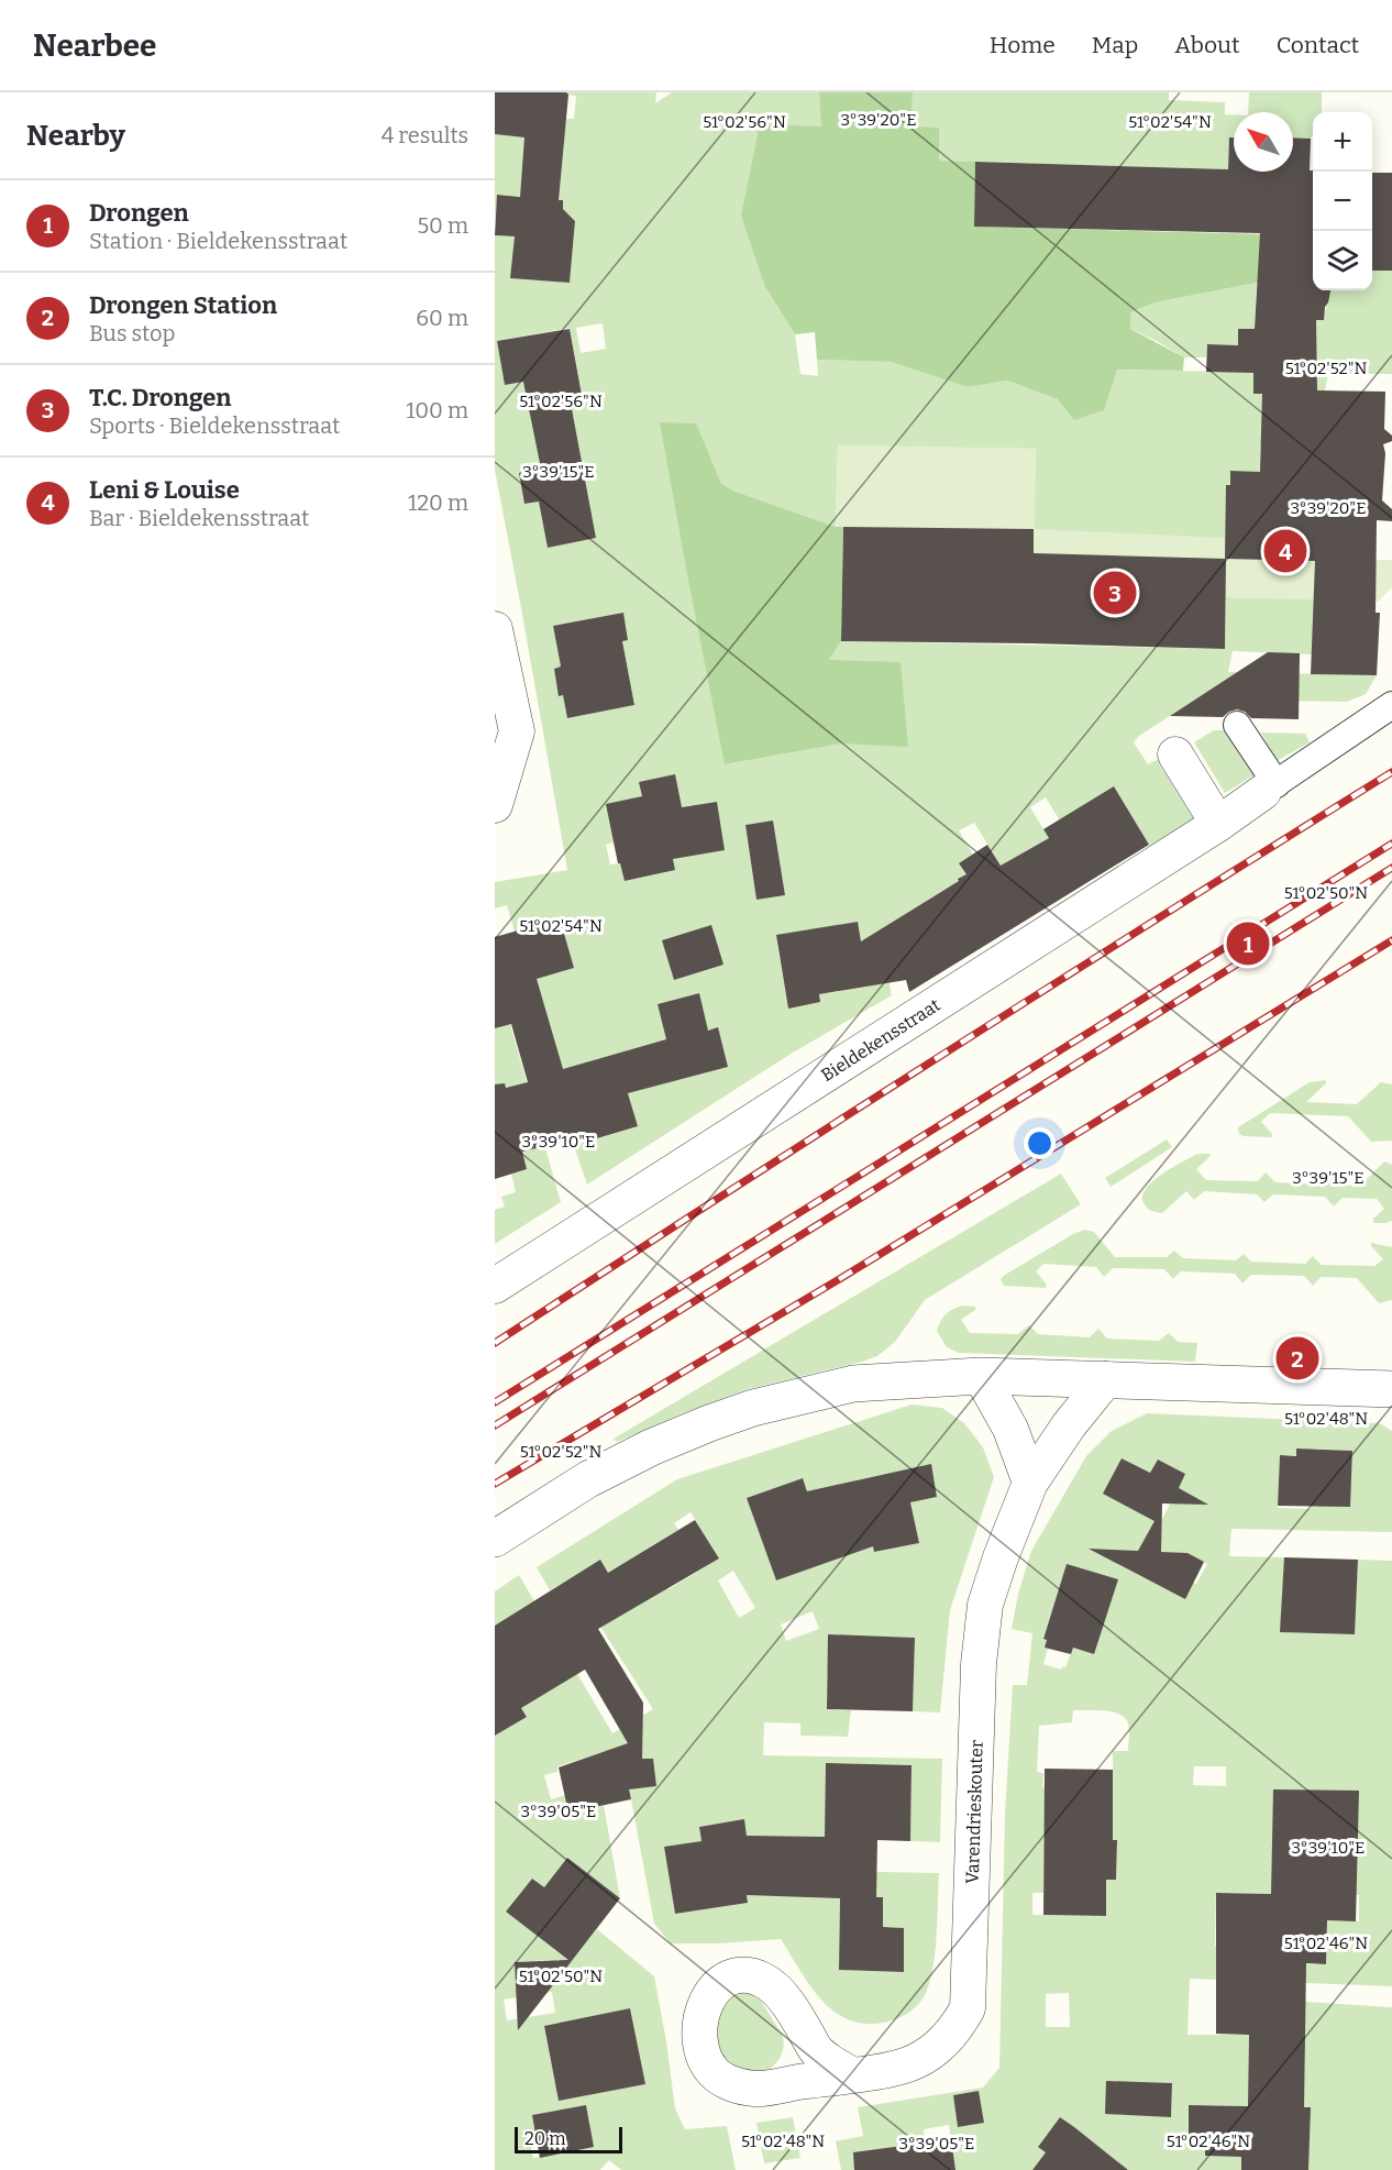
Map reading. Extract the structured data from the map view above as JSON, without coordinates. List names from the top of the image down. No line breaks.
{"streets":{"street":["Bieldekensstraat","Varendrieskouter"]},"scale_bar":"20 m","north":"top left","page":{"header":"Nearbee","nav":["Home","Map","About","Contact"],"heading":["Nearby","4 results"],"map_buttons":["+","−"],"list":[{"mark":"1","name":"Drongen","note":"Station · Bieldekensstraat","value":"50 m"},{"mark":"2","name":"Drongen Station","note":"Bus stop","value":"60 m"},{"mark":"3","name":"T.C. Drongen","note":"Sports · Bieldekensstraat","value":"100 m"},{"mark":"4","name":"Leni & Louise","note":"Bar · Bieldekensstraat","value":"120 m"}],"pins":["4","3","1","2"],"scale":"20 m"},"coordinates":["3°39'20\"E","51°02'56\"N","51°02'54\"N","51°02'52\"N","3°39'15\"E","51°02'50\"N","3°39'10\"E","51°02'48\"N","3°39'05\"E","51°02'46\"N"]}
